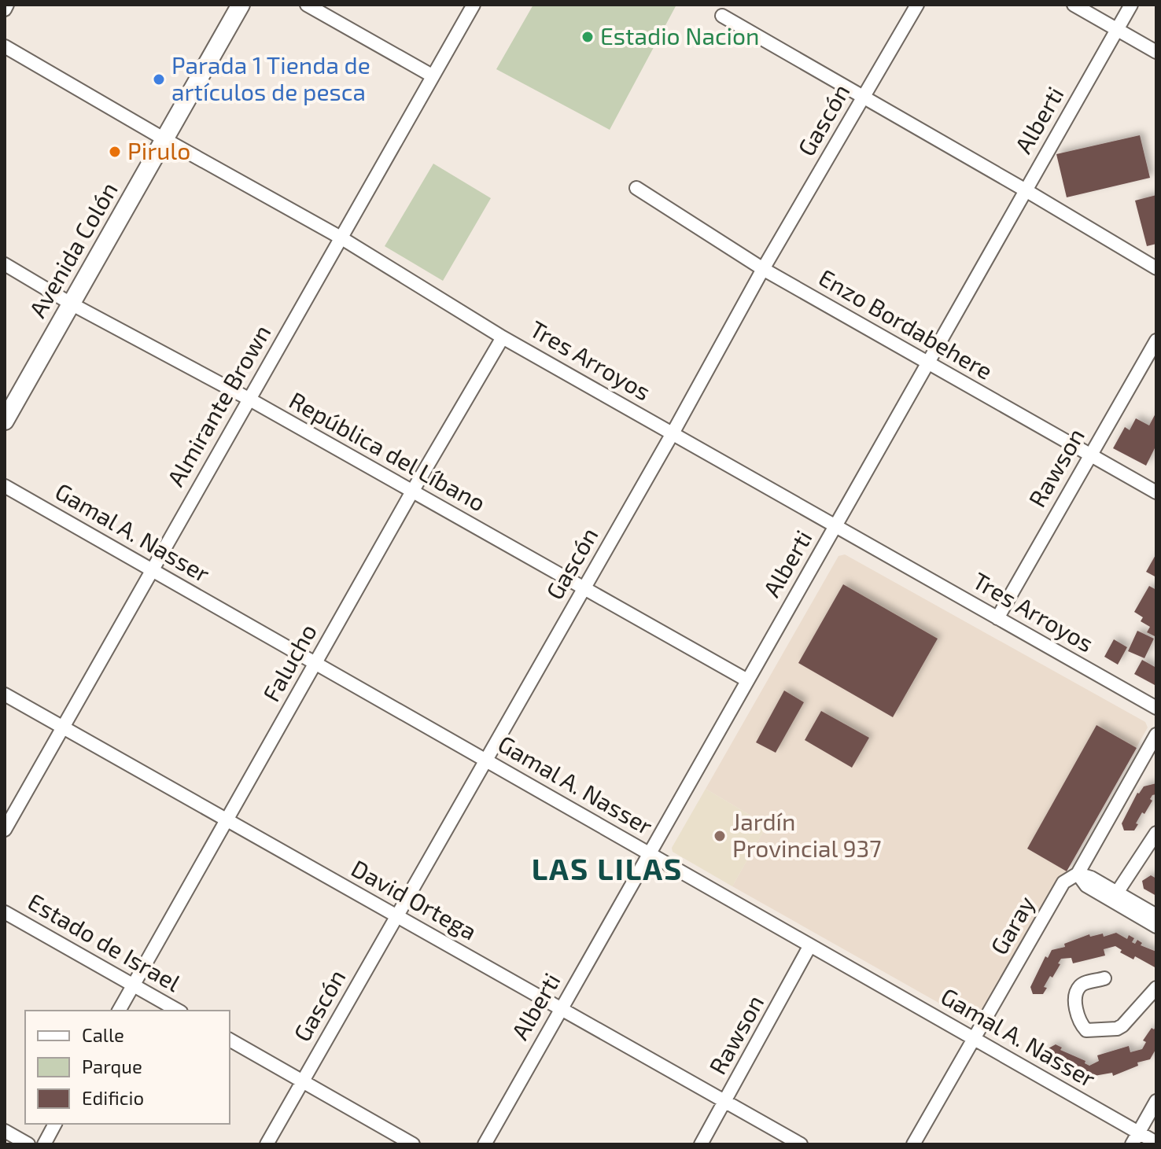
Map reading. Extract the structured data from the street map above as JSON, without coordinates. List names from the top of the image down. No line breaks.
{"streets":{"main road":["Avenida Colón"],"street":["Gascón","Alberti","Enzo Bordabehere","Tres Arroyos","Almirante Brown","República del Líbano","Rawson","Gamal A. Nasser","Falucho","David Ortega","Garay","Estado de Israel"]},"crossings":[["Gascón","Enzo Bordabehere"],["Gascón","Tres Arroyos"],["Gascón","República del Líbano"],["Gascón","Gamal A. Nasser"],["Gascón","David Ortega"],["Alberti","Enzo Bordabehere"],["Alberti","Tres Arroyos"],["Alberti","República del Líbano"],["Alberti","Gamal A. Nasser"],["Alberti","David Ortega"],["Avenida Colón","Tres Arroyos"],["Avenida Colón","República del Líbano"],["Enzo Bordabehere","Rawson"],["Tres Arroyos","Almirante Brown"],["Tres Arroyos","Rawson"],["Tres Arroyos","Falucho"],["Almirante Brown","República del Líbano"],["Almirante Brown","Gamal A. Nasser"],["Almirante Brown","David Ortega"],["República del Líbano","Falucho"],["Rawson","Gamal A. Nasser"],["Rawson","David Ortega"],["Gamal A. Nasser","Falucho"],["Gamal A. Nasser","Garay"],["Falucho","David Ortega"],["Falucho","Estado de Israel"]],"districts":["LAS LILAS"],"places":["Estadio Nacion","Parada 1 Tienda de artículos de pesca","Pirulo","Jardín Provincial 937"],"legend":["Calle","Parque","Edificio"]}
